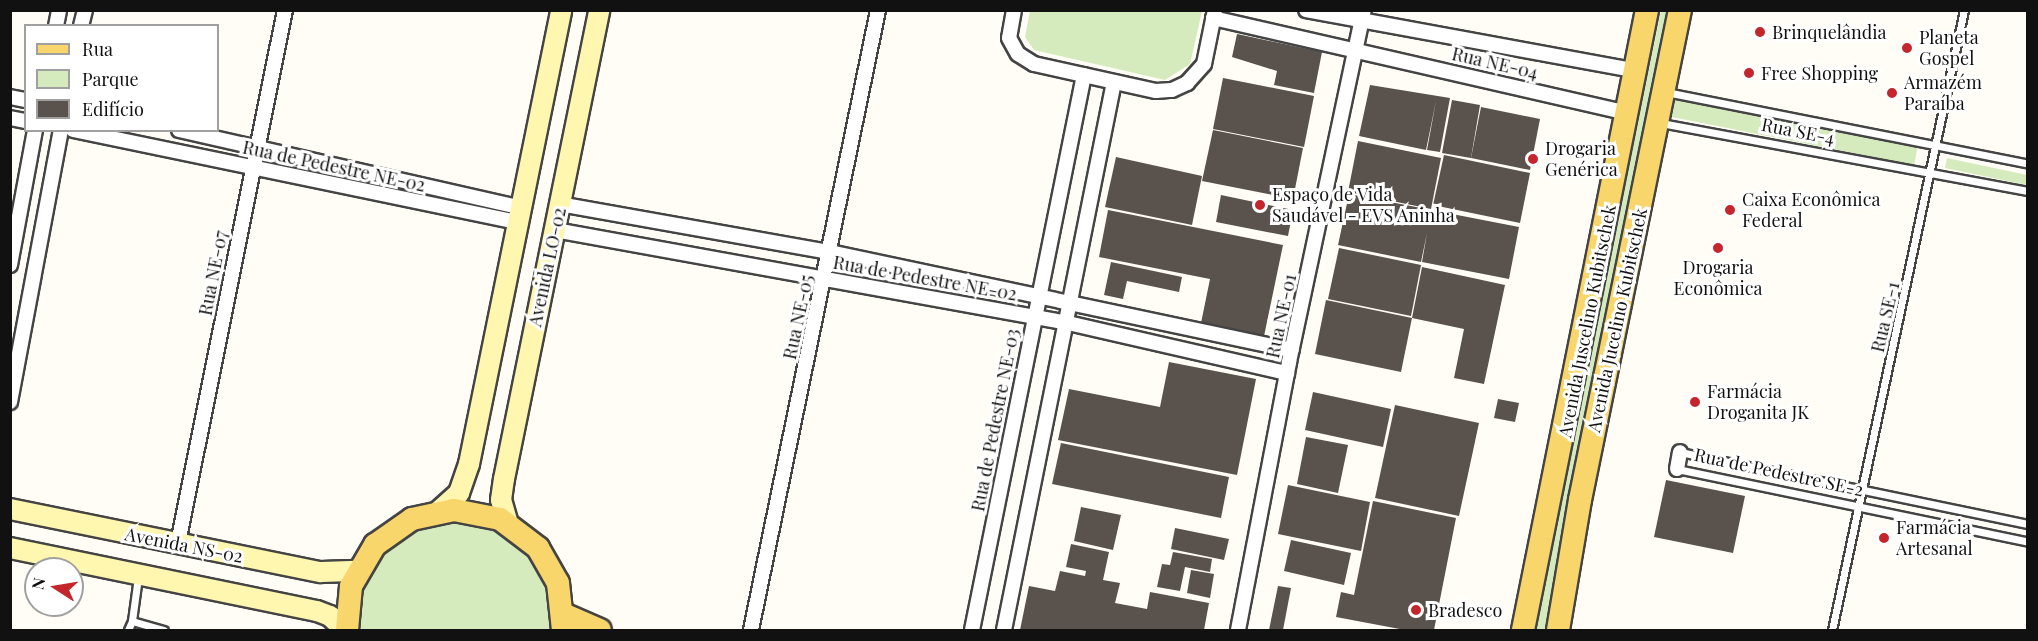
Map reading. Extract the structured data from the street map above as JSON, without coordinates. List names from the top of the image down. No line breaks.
{"streets":{"main road":["Avenida Jucelino Kubitschek","Avenida Juscelino Kubitschek","Avenida NS-02"],"street":["Rua NE-04","Rua de Pedestre NE-02","Avenida LO-02","Rua NE-07","Rua NE-01","Rua NE-05","Rua de Pedestre NE-03","Rua de Pedestre SE-2"],"lane":["Rua SE-4","Rua SE-1"]},"crossings":[["Rua NE-04","Rua NE-01"],["Rua NE-04","Avenida Juscelino Kubitschek"],["Rua SE-4","Rua SE-1"],["Rua SE-4","Avenida Jucelino Kubitschek"],["Rua de Pedestre NE-02","Avenida LO-02"],["Rua de Pedestre NE-02","Rua NE-07"],["Rua de Pedestre NE-02","Rua NE-01"],["Rua de Pedestre NE-02","Rua NE-05"],["Rua de Pedestre NE-02","Rua de Pedestre NE-03"],["Avenida LO-02","Avenida NS-02"],["Rua NE-07","Avenida NS-02"],["Rua SE-1","Rua de Pedestre SE-2"]],"places":["Brinquelândia","Planeta Gospel","Free Shopping","Armazém Paraíba","Drogaria Genérica","Espaço de Vida Saudável - EVS Aninha","Caixa Econômica Federal","Drogaria Econômica","Farmácia Droganita JK","Farmácia Artesanal","Bradesco"],"legend":["Rua","Parque","Edifício"],"north":"left"}
